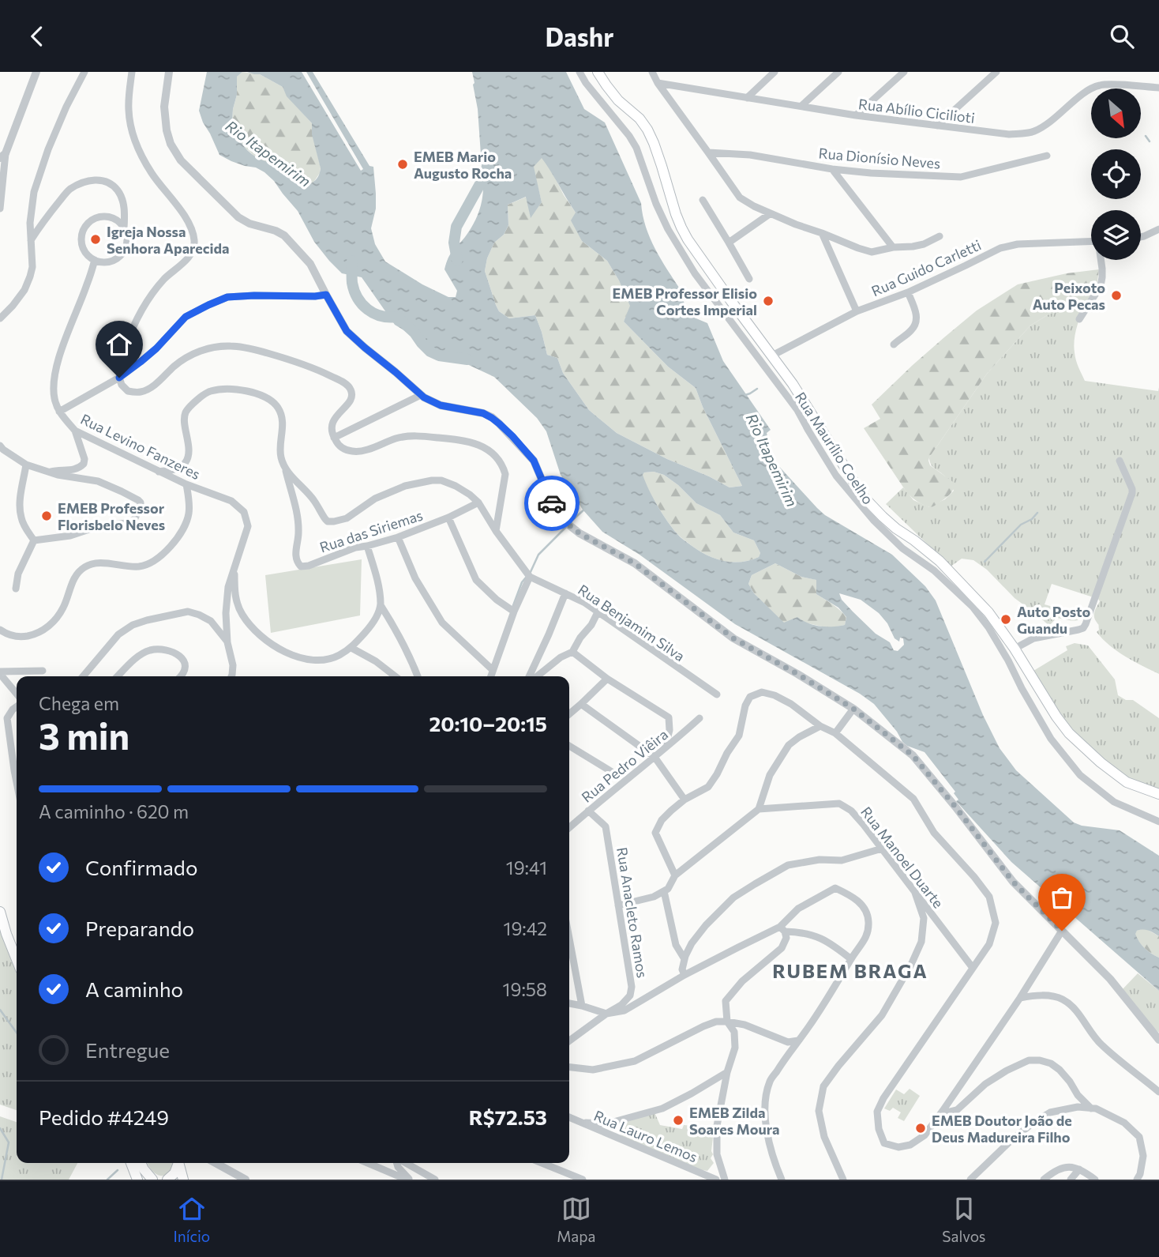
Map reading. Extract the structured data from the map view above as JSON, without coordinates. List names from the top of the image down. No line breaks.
{"streets":{"main road":["Rua Maurílio Coelho"],"street":["Rua Abílio Cicilioti","Rua Dionísio Neves","Rua Guido Carletti","Rua Levino Fanzeres","Rua das Siriemas","Rua Benjamim Silva","Rua Pedro Viêira","Rua Manoel Duarte","Rua Anacleto Ramos","Rua Lauro Lemos"]},"crossings":[["Rua Guido Carletti","Rua Maurílio Coelho"],["Rua das Siriemas","Rua Benjamim Silva"],["Rua Pedro Viêira","Rua Anacleto Ramos"]],"districts":["RUBEM BRAGA"],"water":["Rio Itapemirim"],"places":["EMEB Mario Augusto Rocha","Igreja Nossa Senhora Aparecida","Peixoto Auto Pecas","EMEB Professor Elisio Cortes Imperial","EMEB Professor Florisbelo Neves","Auto Posto Guandu","EMEB Zilda Soares Moura","EMEB Doutor João de Deus Madureira Filho"],"north":"bottom right","page":{"header":"Dashr","heading":["3 min","Chega em","20:10–20:15"],"panel":["Pedido #4249","R$72.53"],"bar":"A caminho · 620 m","list":[["Confirmado","19:41"],["Preparando","19:42"],["A caminho","19:58"],"Entregue"],"tabs":["Início","Mapa","Salvos"]}}
